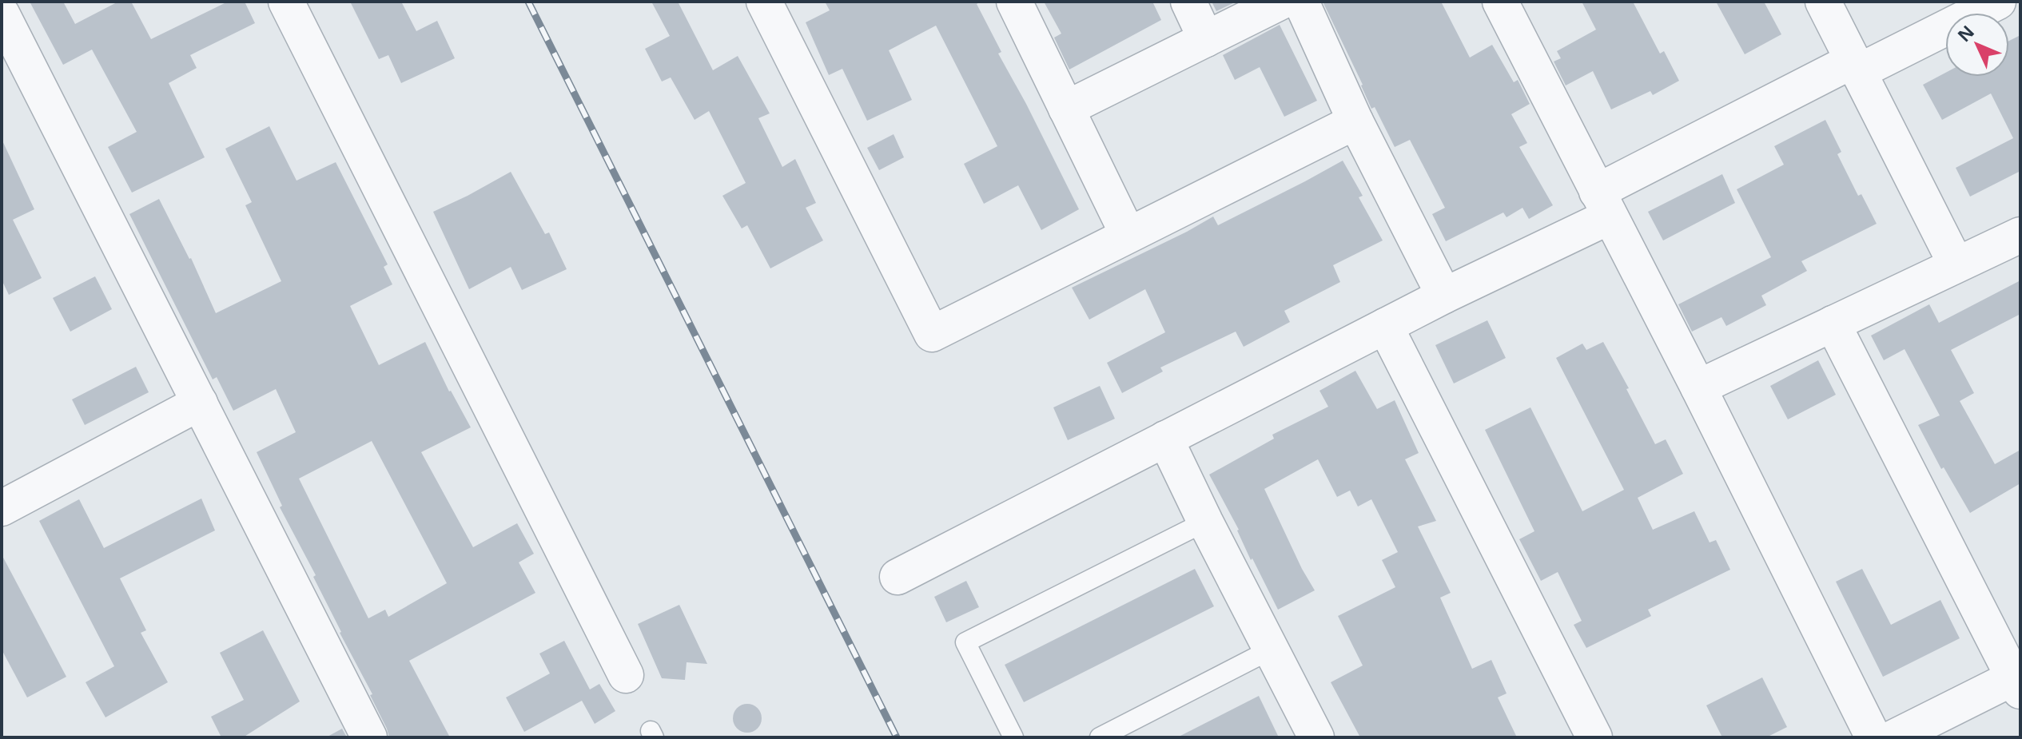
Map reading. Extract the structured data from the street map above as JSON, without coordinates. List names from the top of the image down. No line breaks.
{"north":"top left"}
